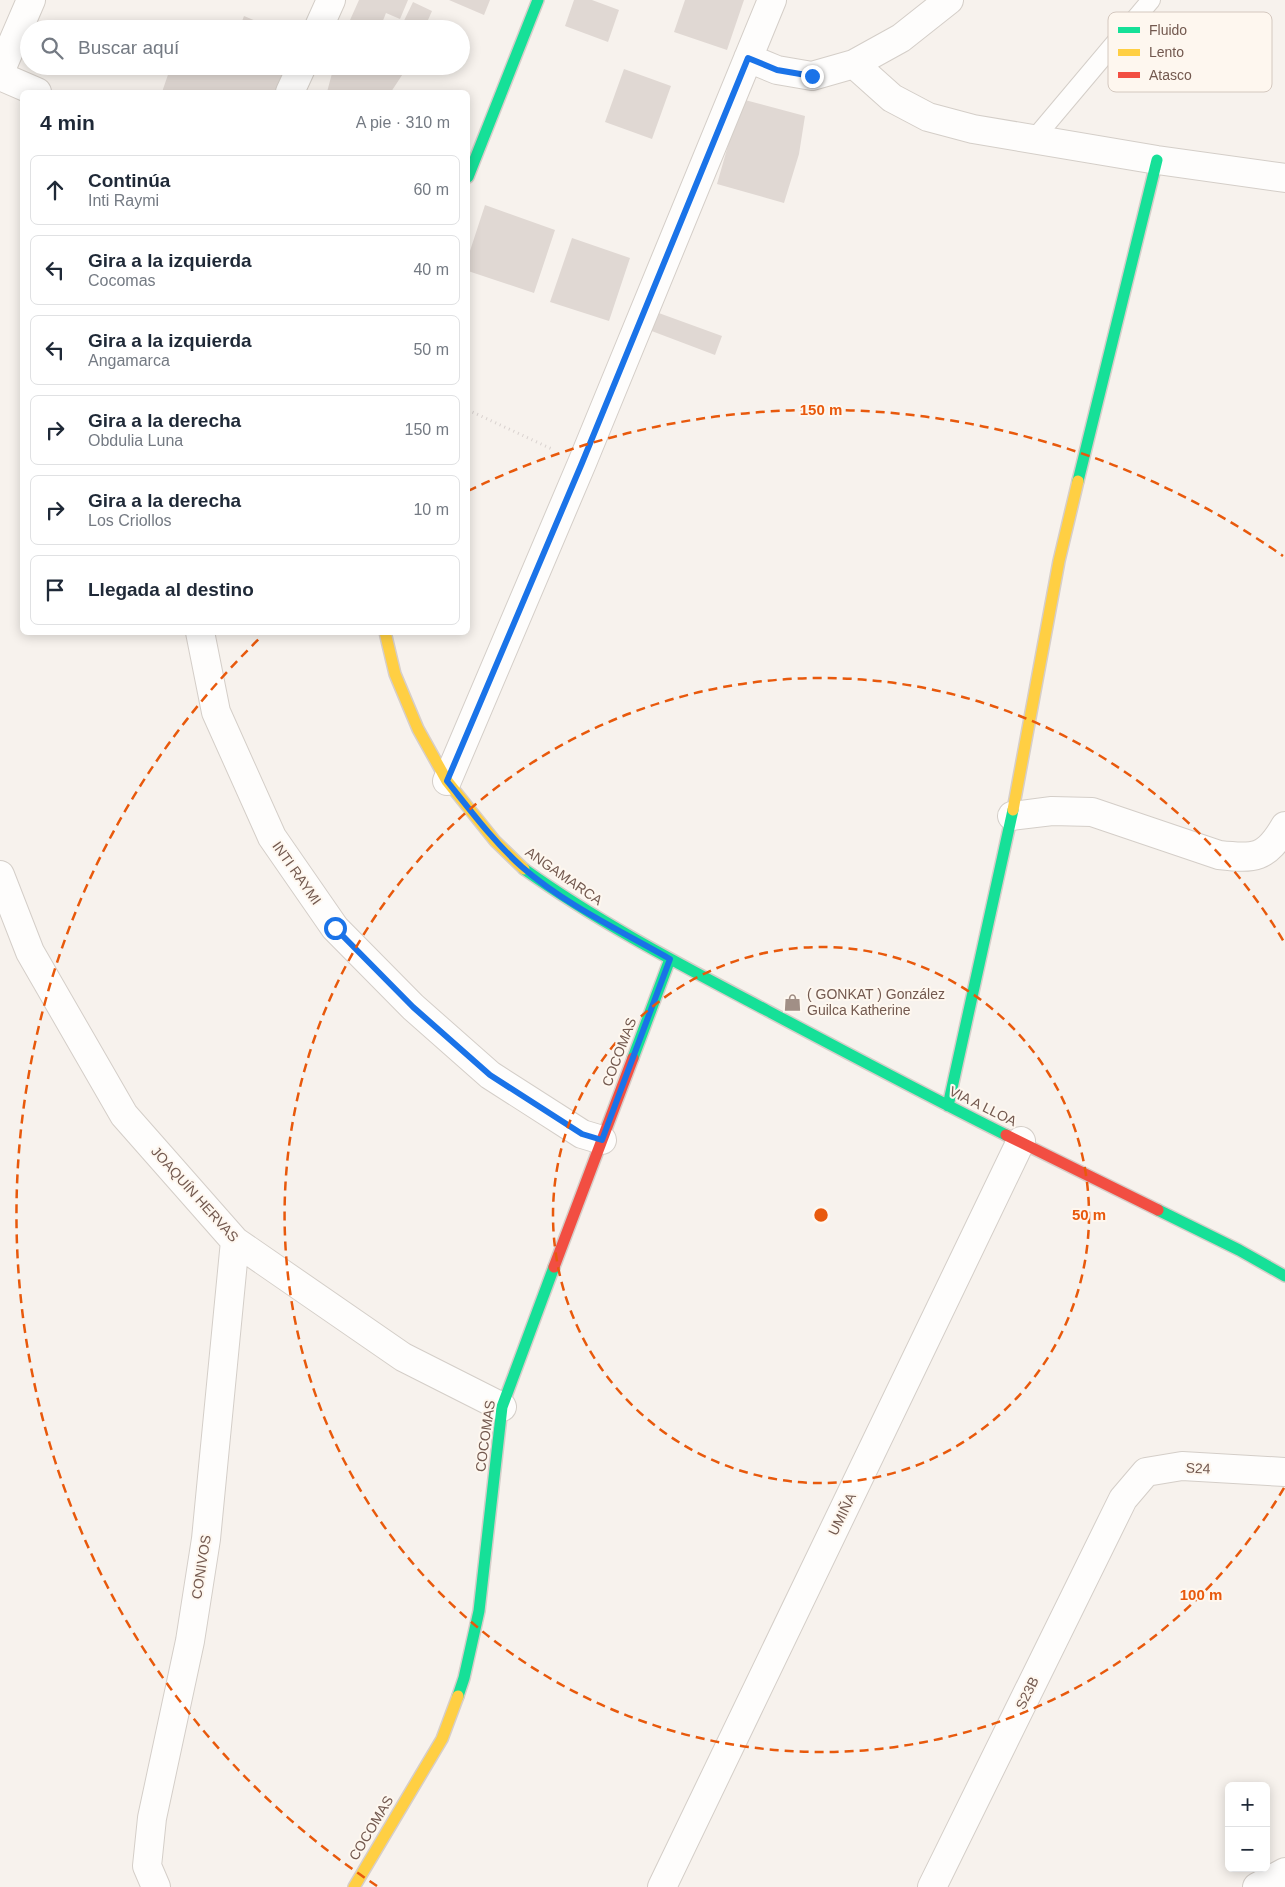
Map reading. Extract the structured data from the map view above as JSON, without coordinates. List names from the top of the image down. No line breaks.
{"streets":{"street":["INTI RAYMI","ANGAMARCA","COCOMAS","VIA A LLOA","JOAQUÍN HERVAS","S24","UMIÑA","CONIVOS","S23B"]},"crossings":[["INTI RAYMI","COCOMAS"],["ANGAMARCA","COCOMAS"],["ANGAMARCA","VIA A LLOA"],["COCOMAS","VIA A LLOA"],["COCOMAS","JOAQUÍN HERVAS"],["VIA A LLOA","UMIÑA"],["JOAQUÍN HERVAS","CONIVOS"],["S24","S23B"]],"places":{"shop":["( GONKAT ) González Guilca Katherine"]},"legend":["Fluido","Lento","Atasco"],"page":{"search":"Buscar aquí","heading":["4 min","A pie · 310 m"],"list":[["Continúa","Inti Raymi","60 m"],["Gira a la izquierda","Cocomas","40 m"],["Gira a la izquierda","Angamarca","50 m"],["Gira a la derecha","Obdulia Luna","150 m"],["Gira a la derecha","Los Criollos","10 m"],"Llegada al destino"],"map_buttons":["+","−"]},"rings":["150 m","50 m","100 m"]}
